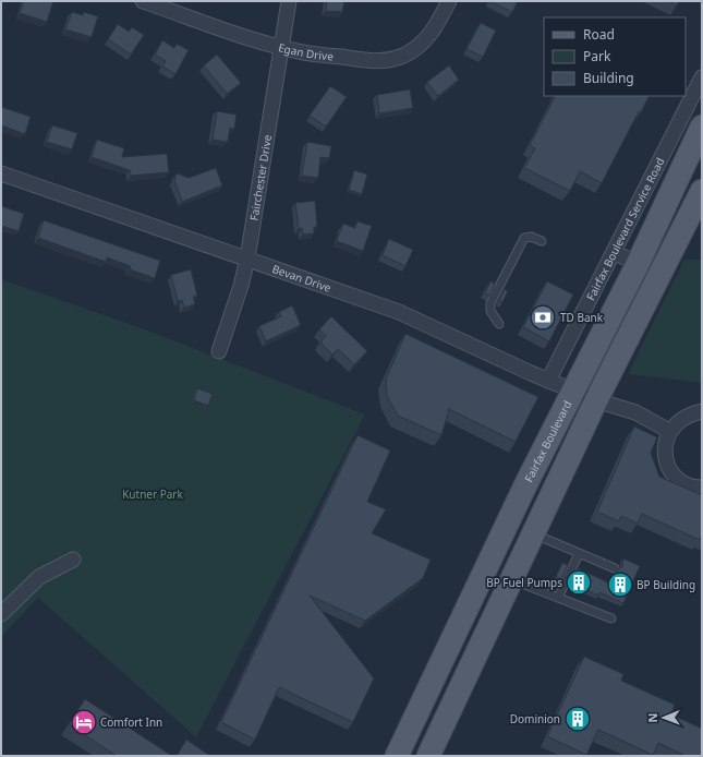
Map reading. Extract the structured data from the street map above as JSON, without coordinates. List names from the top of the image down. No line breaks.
{"streets":{"main road":["Fairfax Boulevard"],"street":["Egan Drive","Fairchester Drive","Fairfax Boulevard Service Road","Bevan Drive"]},"crossings":[["Egan Drive","Fairchester Drive"],["Fairchester Drive","Bevan Drive"],["Fairfax Boulevard Service Road","Bevan Drive"],["Bevan Drive","Fairfax Boulevard"]],"parks":["Kutner Park"],"places":{"bank":["TD Bank"],"building":["BP Fuel Pumps","BP Building","Dominion"],"hotel":["Comfort Inn"]},"legend":["Road","Park","Building"],"north":"left"}
